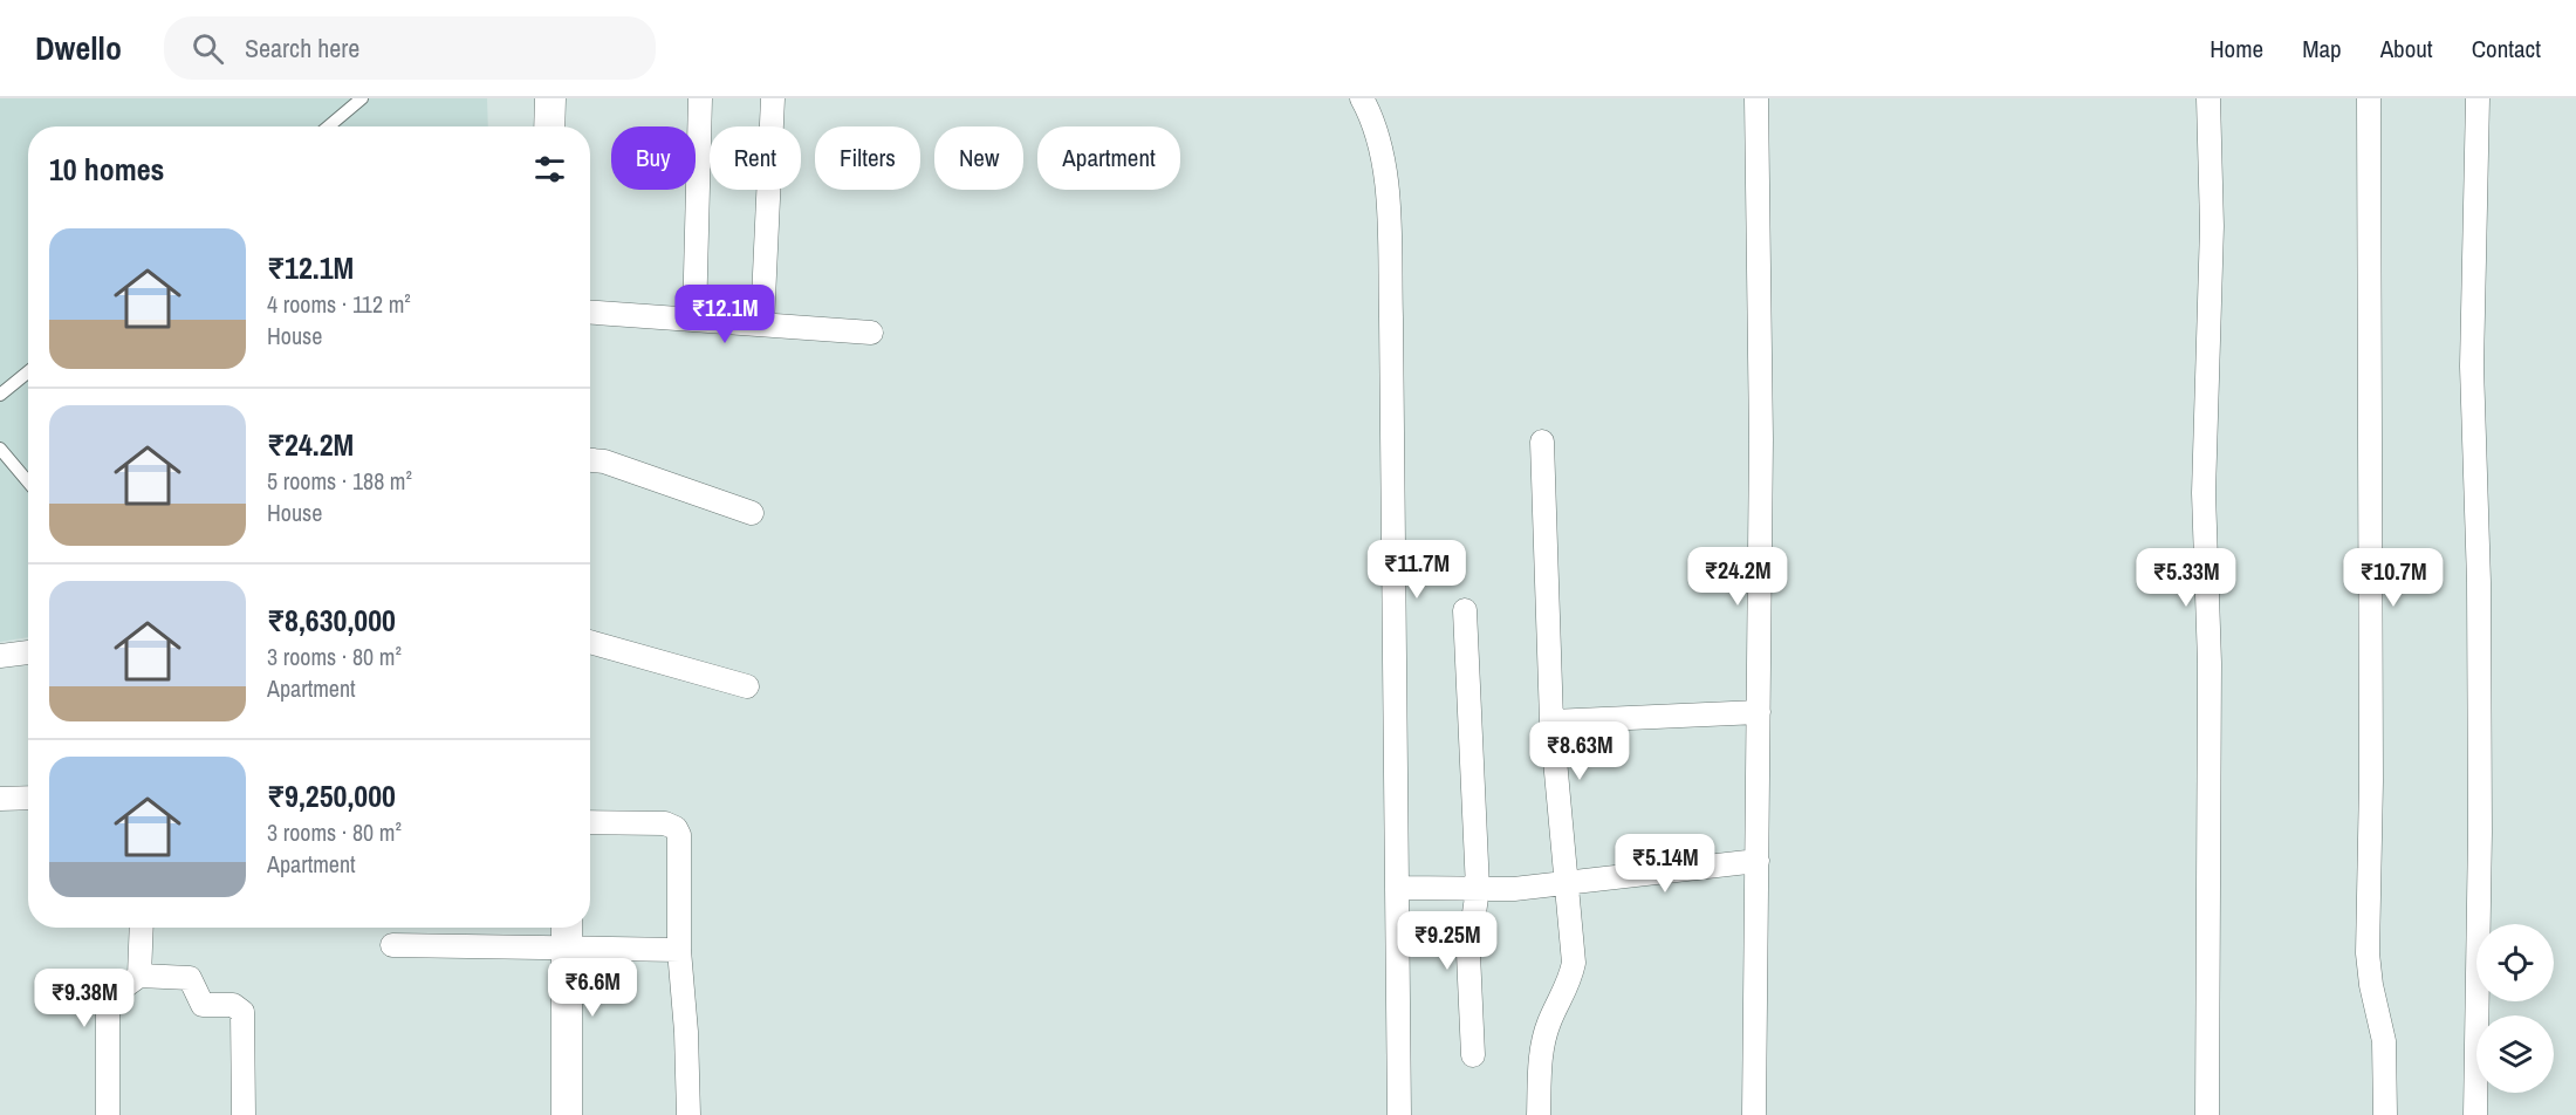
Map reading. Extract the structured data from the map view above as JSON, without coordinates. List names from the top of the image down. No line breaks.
{"page":{"header":"Dwello","search":"Search here","nav":["Home","Map","About","Contact"],"chip":["Buy","Rent","Filters","New","Apartment"],"heading":"10 homes","list":[{"name":"₹12.1M","note":"4 rooms · 112 m² · House"},{"name":"₹24.2M","note":"5 rooms · 188 m² · House"},{"name":"₹8,630,000","note":"3 rooms · 80 m² · Apartment"},{"name":"₹9,250,000","note":"3 rooms · 80 m² · Apartment"}],"price":["₹12.1M","₹11.7M","₹24.2M","₹5.33M","₹10.7M","₹8.63M","₹5.14M","₹9.25M","₹6.6M","₹9.38M"]}}
